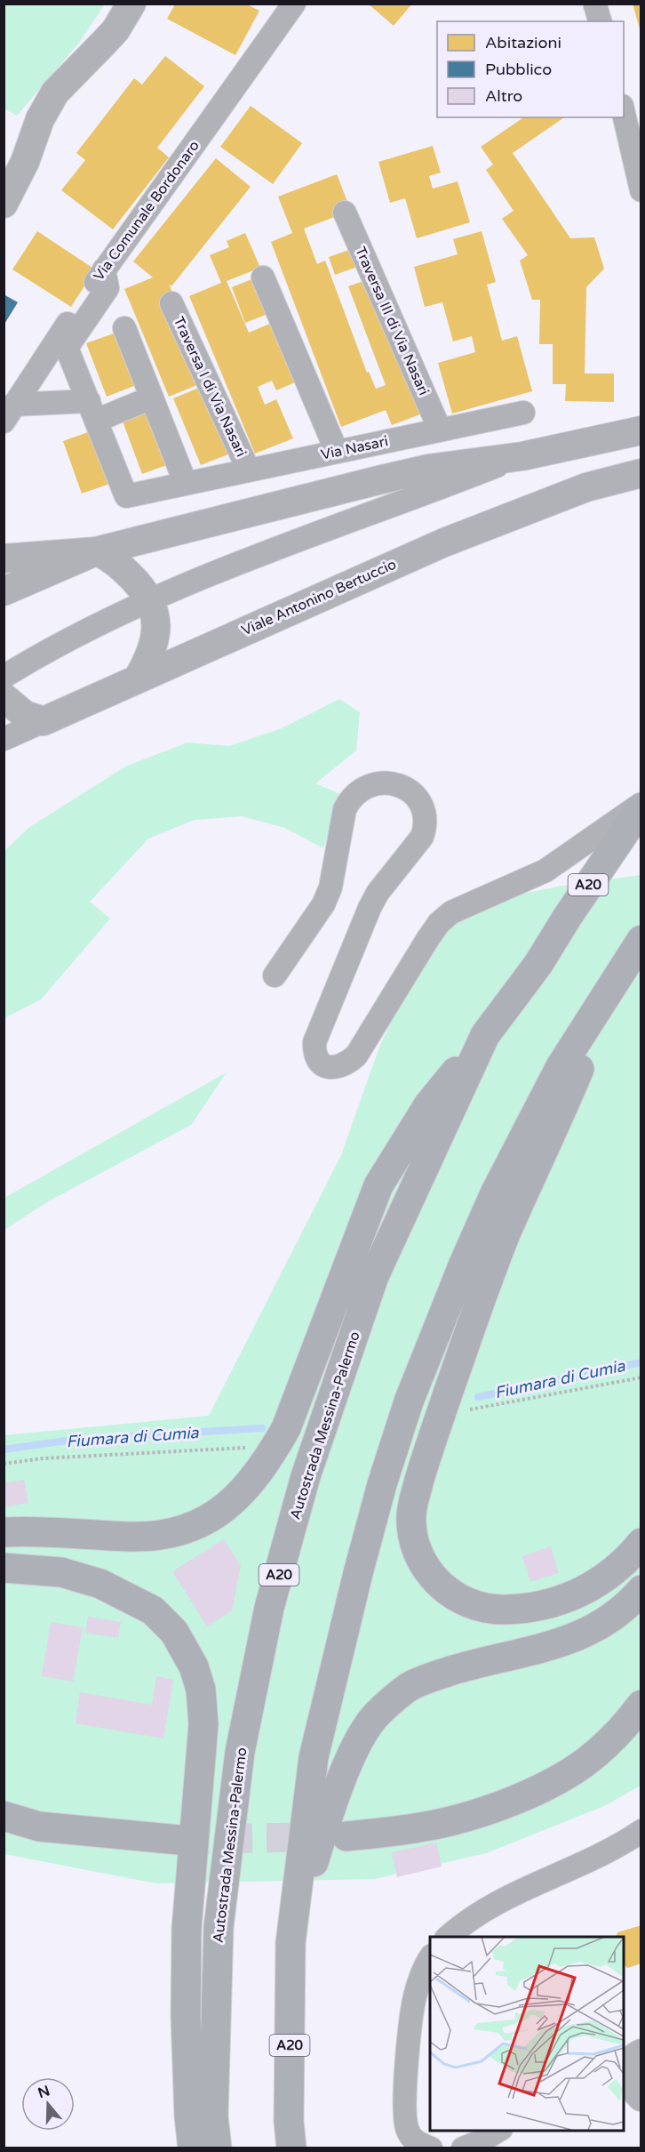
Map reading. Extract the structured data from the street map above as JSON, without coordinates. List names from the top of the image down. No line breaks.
{"streets":{"highway":["A20","Autostrada Messina-Palermo"],"street":["Via Comunale Bordonaro","Traversa III di Via Nasari","Traversa I di Via Nasari","Via Nasari","Viale Antonino Bertuccio"]},"crossings":[["Via Comunale Bordonaro","Via Nasari"],["Traversa III di Via Nasari","Via Nasari"],["Traversa I di Via Nasari","Via Nasari"]],"water":["Fiumara di Cumia"],"legend":["Abitazioni","Pubblico","Altro"],"north":"top"}
